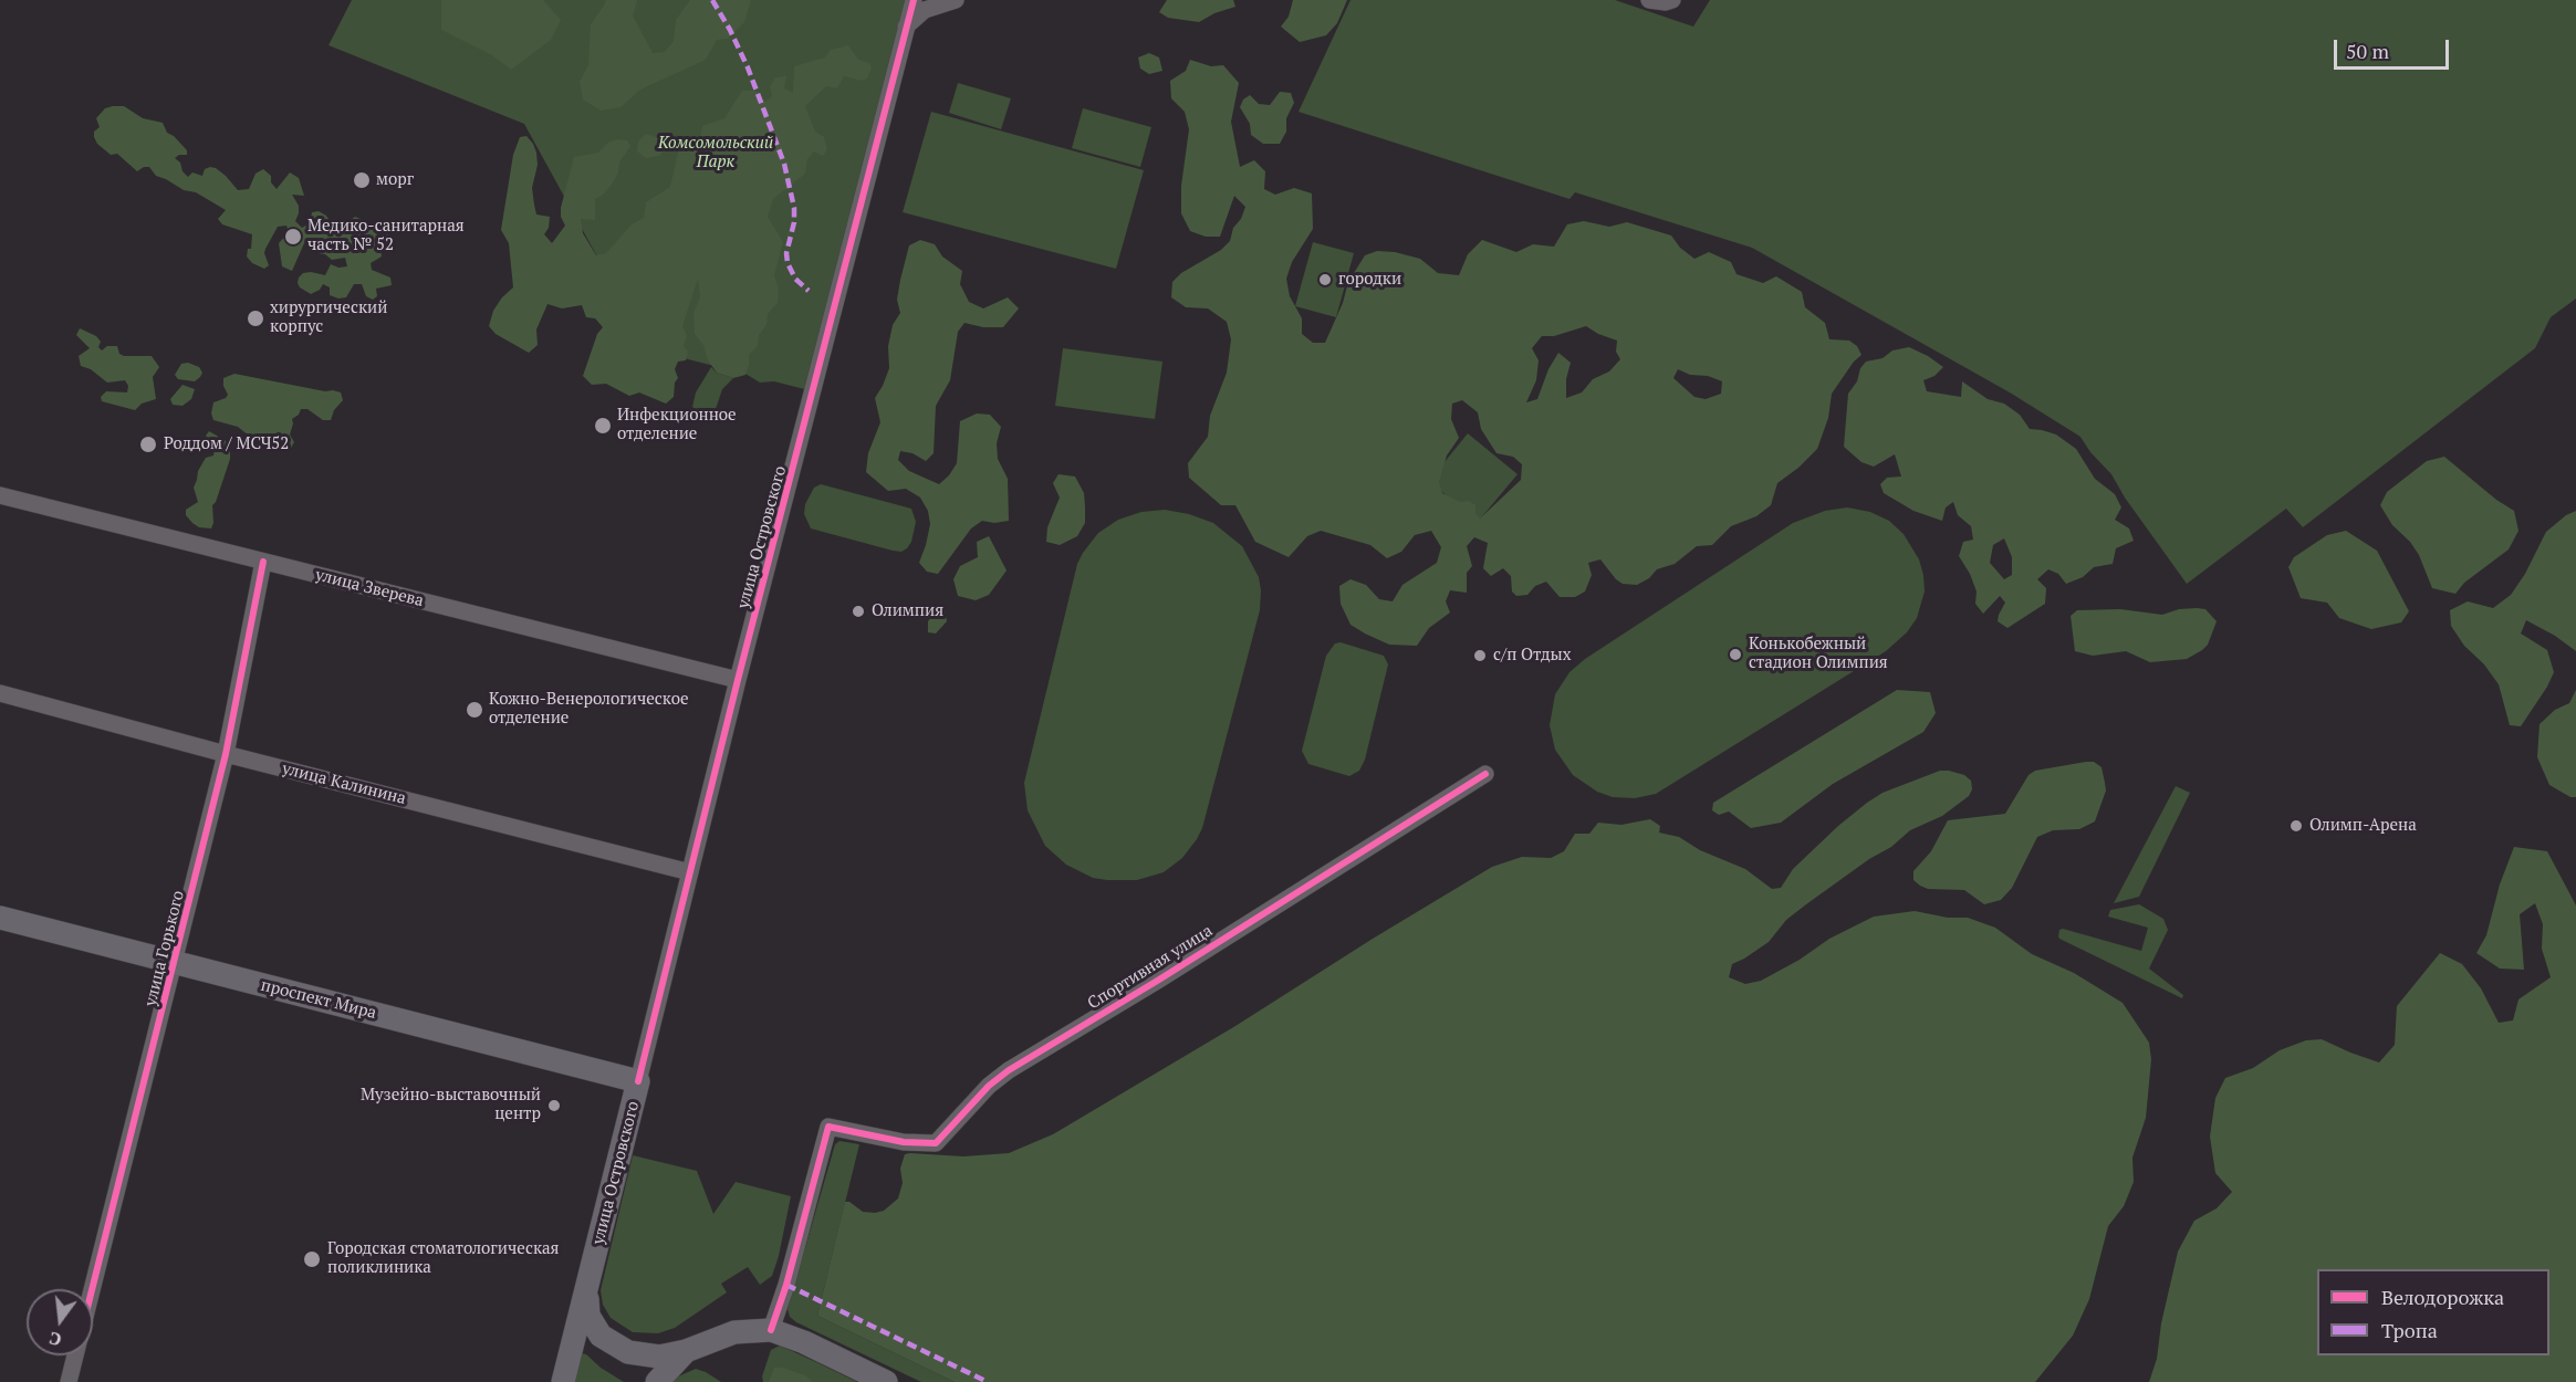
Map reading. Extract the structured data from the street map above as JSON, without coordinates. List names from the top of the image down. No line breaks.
{"streets":{"main road":["улица Островского","проспект Мира"],"street":["улица Зверева","улица Калинина","улица Горького","Спортивная улица"]},"crossings":[["улица Островского","улица Зверева"],["улица Островского","улица Калинина"],["улица Островского","проспект Мира"],["улица Зверева","улица Горького"],["улица Калинина","улица Горького"],["улица Горького","проспект Мира"]],"parks":["Комсомольский Парк"],"places":["морг","Медико-санитарная часть № 52","городки","хирургический корпус","Инфекционное отделение","Роддом / МСЧ52","Олимпия","Конькобежный стадион Олимпия","с/п Отдых","Кожно-Венерологическое отделение","Олимп-Арена","Музейно-выставочный центр","Городская стоматологическая поликлиника"],"legend":["Велодорожка","Тропа"],"scale_bar":"50 m","north":"bottom"}
